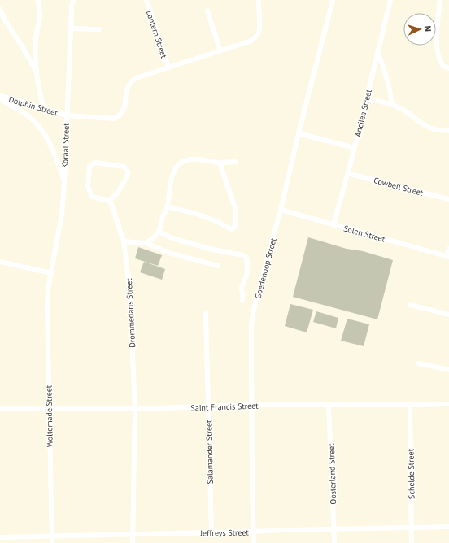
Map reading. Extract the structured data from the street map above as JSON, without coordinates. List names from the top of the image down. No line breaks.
{"streets":{"street":["Lantern Street","Dolphin Street","Ancilea Street","Koraal Street","Cowbell Street","Solen Street","Goedehoop Street","Drommedaris Street","Saint Francis Street","Woltemade Street","Salamander Street","Oosterland Street","Schelde Street","Jeffreys Street"]},"crossings":[["Lantern Street","Dolphin Street"],["Lantern Street","Koraal Street"],["Dolphin Street","Koraal Street"],["Ancilea Street","Cowbell Street"],["Ancilea Street","Solen Street"],["Koraal Street","Woltemade Street"],["Solen Street","Goedehoop Street"],["Goedehoop Street","Saint Francis Street"],["Goedehoop Street","Jeffreys Street"],["Drommedaris Street","Saint Francis Street"],["Drommedaris Street","Jeffreys Street"],["Saint Francis Street","Woltemade Street"],["Saint Francis Street","Salamander Street"],["Saint Francis Street","Oosterland Street"],["Saint Francis Street","Schelde Street"],["Woltemade Street","Jeffreys Street"],["Salamander Street","Jeffreys Street"],["Oosterland Street","Jeffreys Street"],["Schelde Street","Jeffreys Street"]],"north":"right"}
